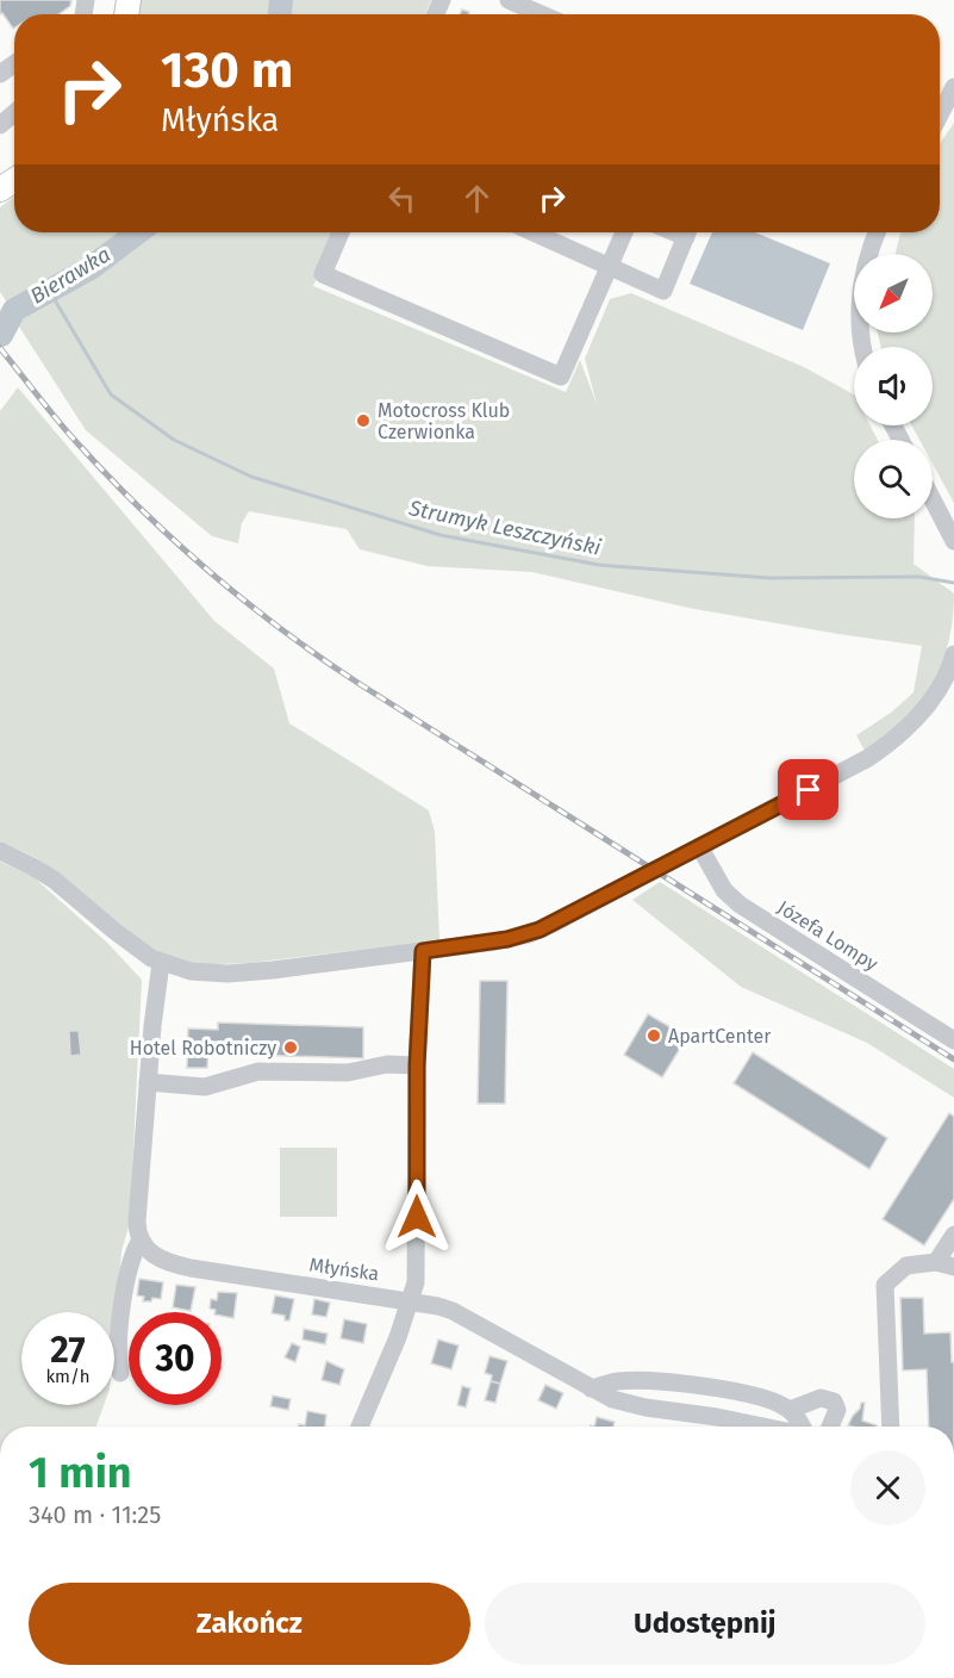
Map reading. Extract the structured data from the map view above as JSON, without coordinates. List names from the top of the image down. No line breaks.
{"streets":{"street":["Józefa Lompy","Młyńska"]},"water":["Bierawka","Strumyk Leszczyński"],"places":["Motocross Klub Czerwionka","ApartCenter","Hotel Robotniczy"],"north":"bottom left","page":{"turn":["130 m","Młyńska"],"speed":"27 km/h","limit":"30","heading":["1 min","340 m · 11:25"],"buttons":["Zakończ","Udostępnij"]}}
